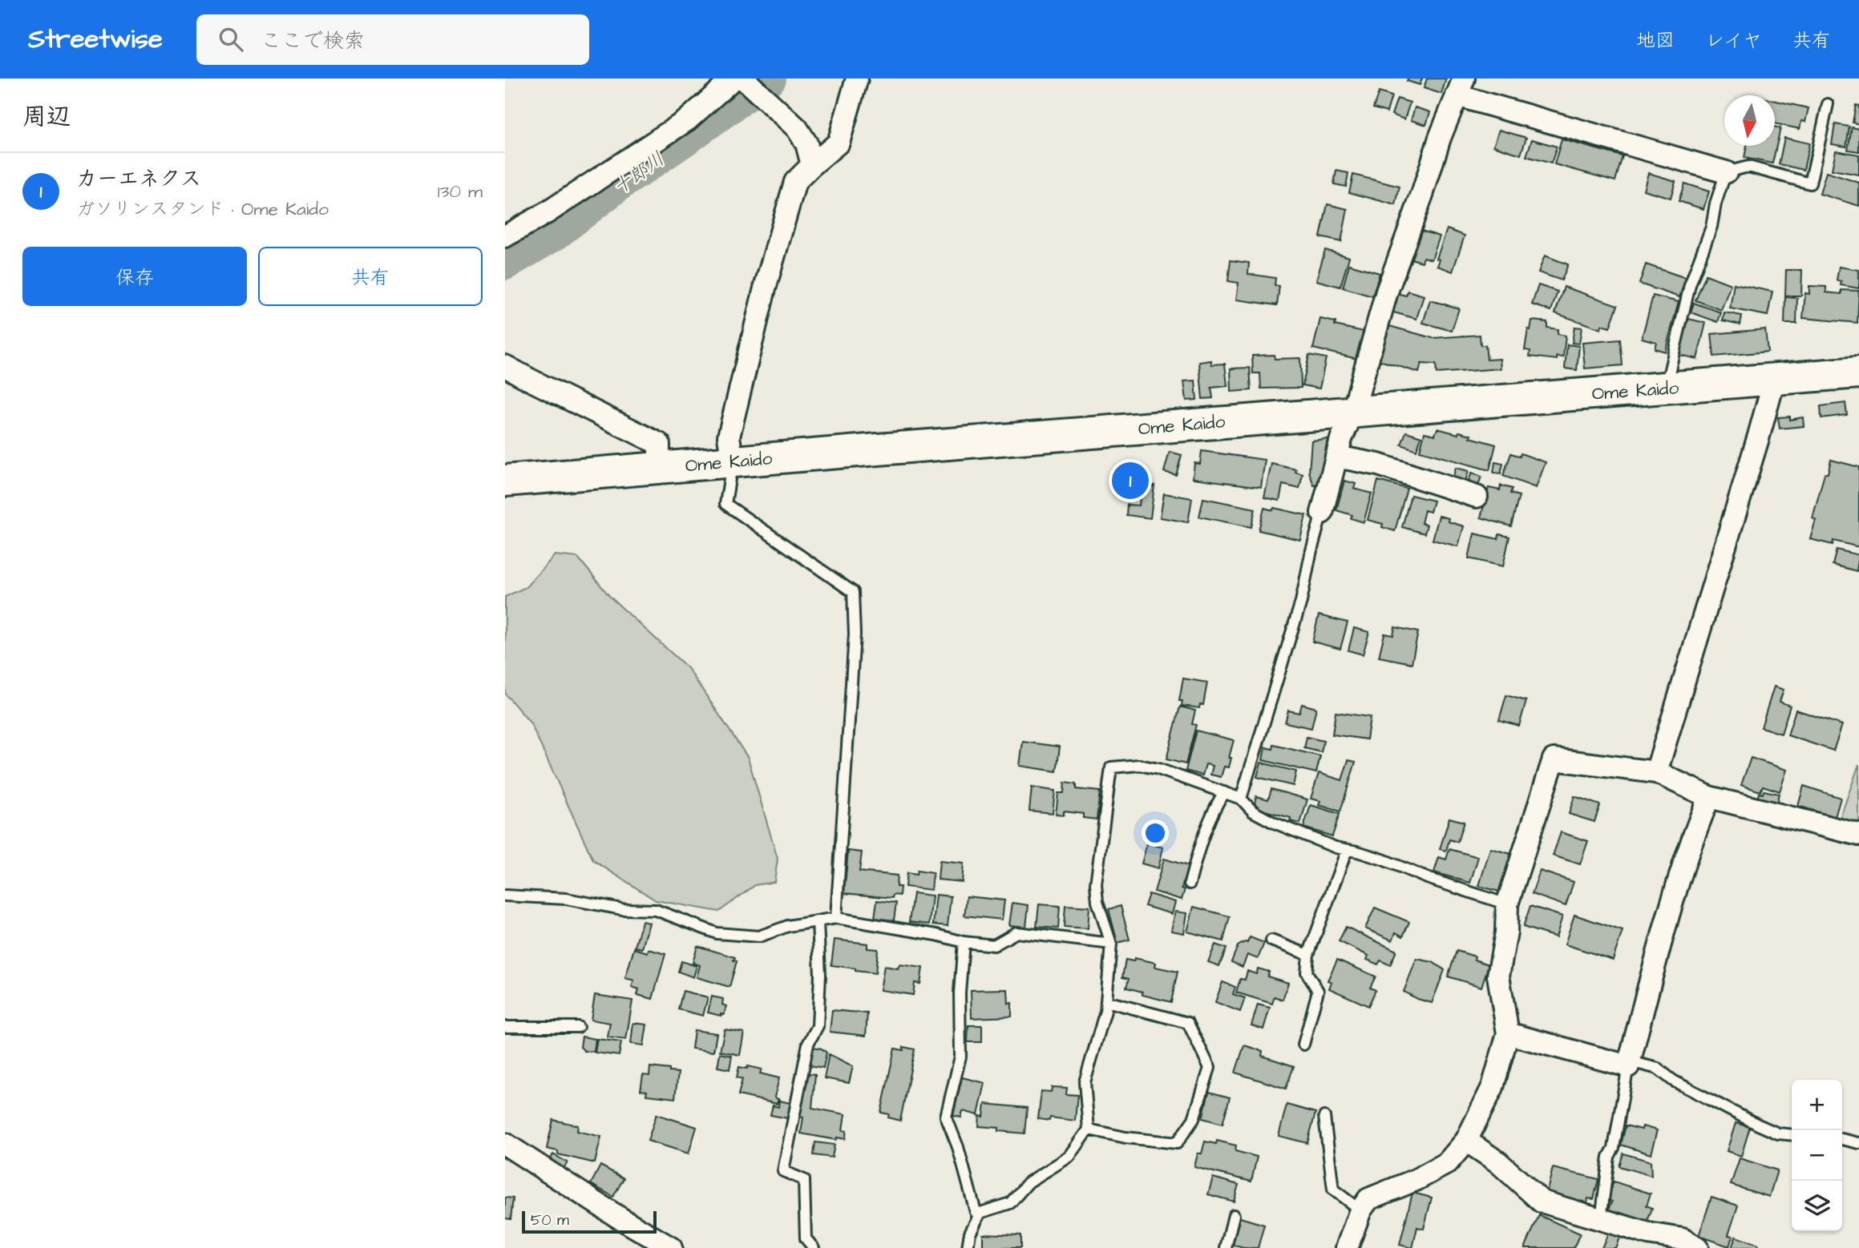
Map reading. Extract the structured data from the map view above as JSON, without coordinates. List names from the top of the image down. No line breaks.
{"streets":{"main road":["Ome Kaido"]},"water":["十郎川"],"scale_bar":"50 m","north":"bottom","page":{"header":"Streetwise","search":"ここで検索","nav":["地図","レイヤ","共有"],"heading":"周辺","list":[{"mark":"1","name":"カーエネクス","note":"ガソリンスタンド · Ome Kaido","value":"130 m"}],"buttons":["保存","共有"],"pins":"1","map_buttons":["+","−"],"scale":"50 m"}}
